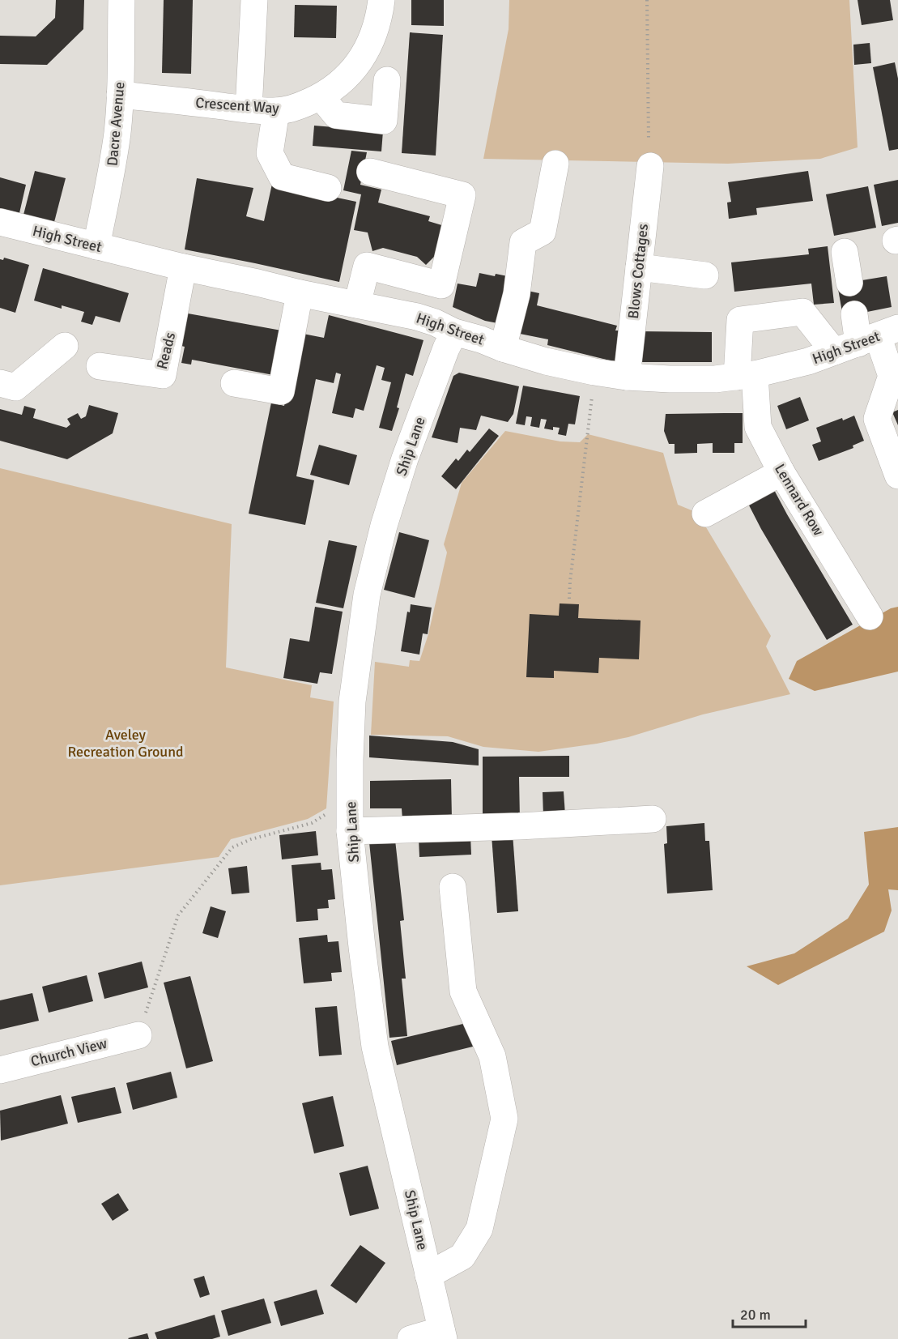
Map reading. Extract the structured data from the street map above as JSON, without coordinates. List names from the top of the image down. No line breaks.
{"streets":{"street":["Crescent Way","Dacre Avenue","High Street","Blows Cottages","Reads","Ship Lane","Lennard Row","Church View"]},"crossings":[["Crescent Way","Dacre Avenue"],["Dacre Avenue","High Street"],["High Street","Blows Cottages"],["High Street","Reads"],["High Street","Ship Lane"],["High Street","Lennard Row"]],"parks":["Aveley Recreation Ground"],"scale_bar":"20 m"}
